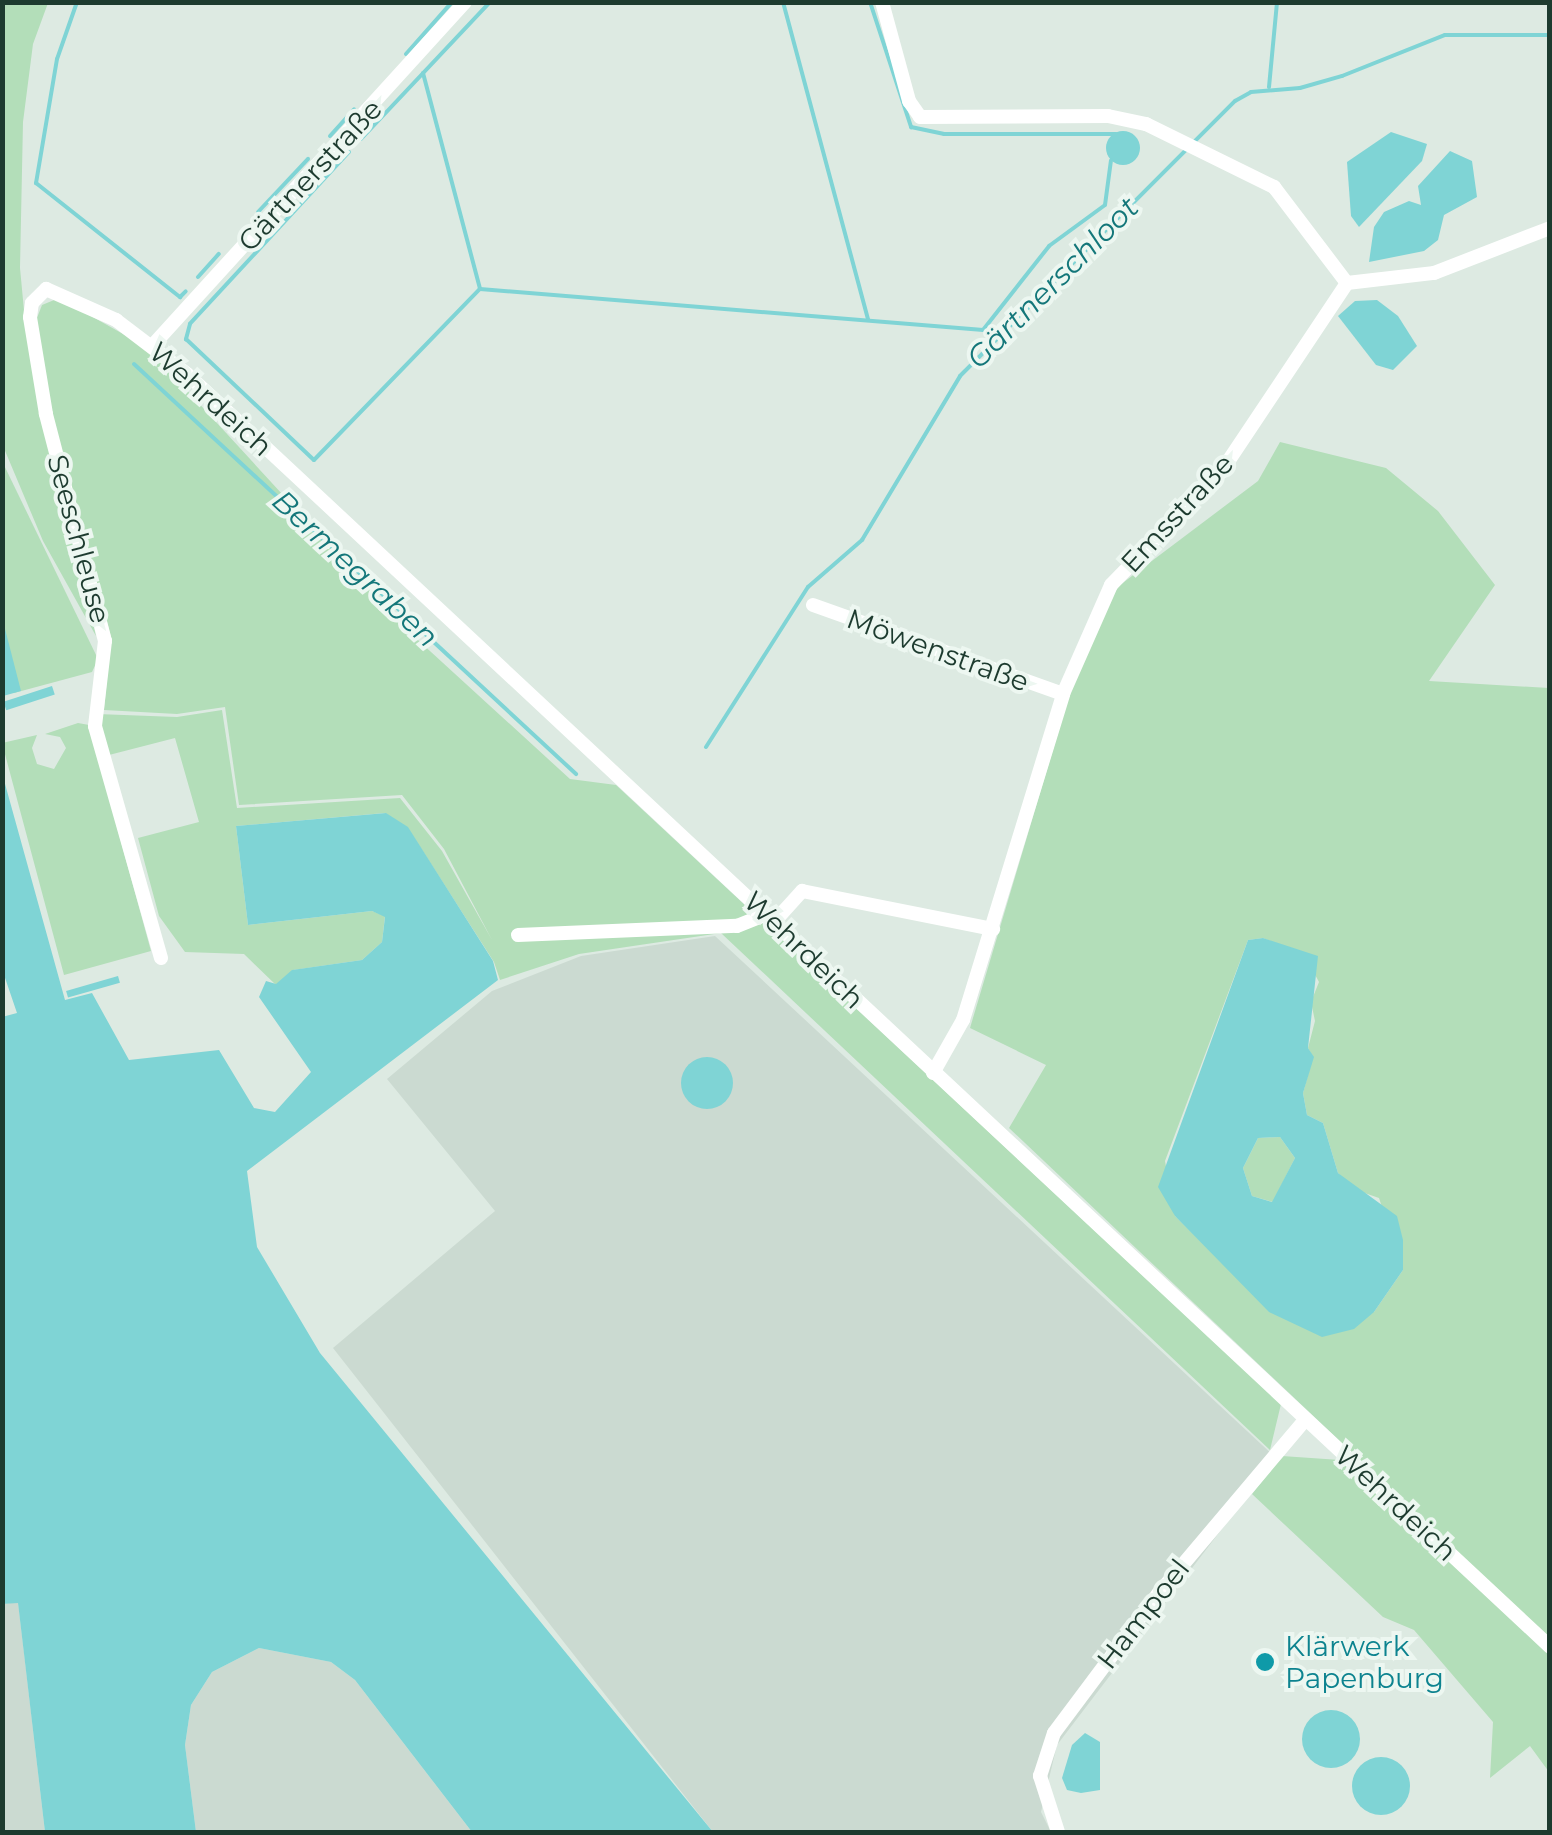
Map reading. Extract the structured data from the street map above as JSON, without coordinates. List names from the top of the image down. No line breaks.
{"streets":{"street":["Gärtnerstraße","Wehrdeich","Emsstraße","Seeschleuse","Möwenstraße","Hampoel"]},"crossings":[["Gärtnerstraße","Wehrdeich"],["Wehrdeich","Emsstraße"],["Wehrdeich","Seeschleuse"],["Wehrdeich","Hampoel"],["Emsstraße","Möwenstraße"]],"water":["Gärtnerschloot","Bermegraben"],"places":["Klärwerk Papenburg"]}
